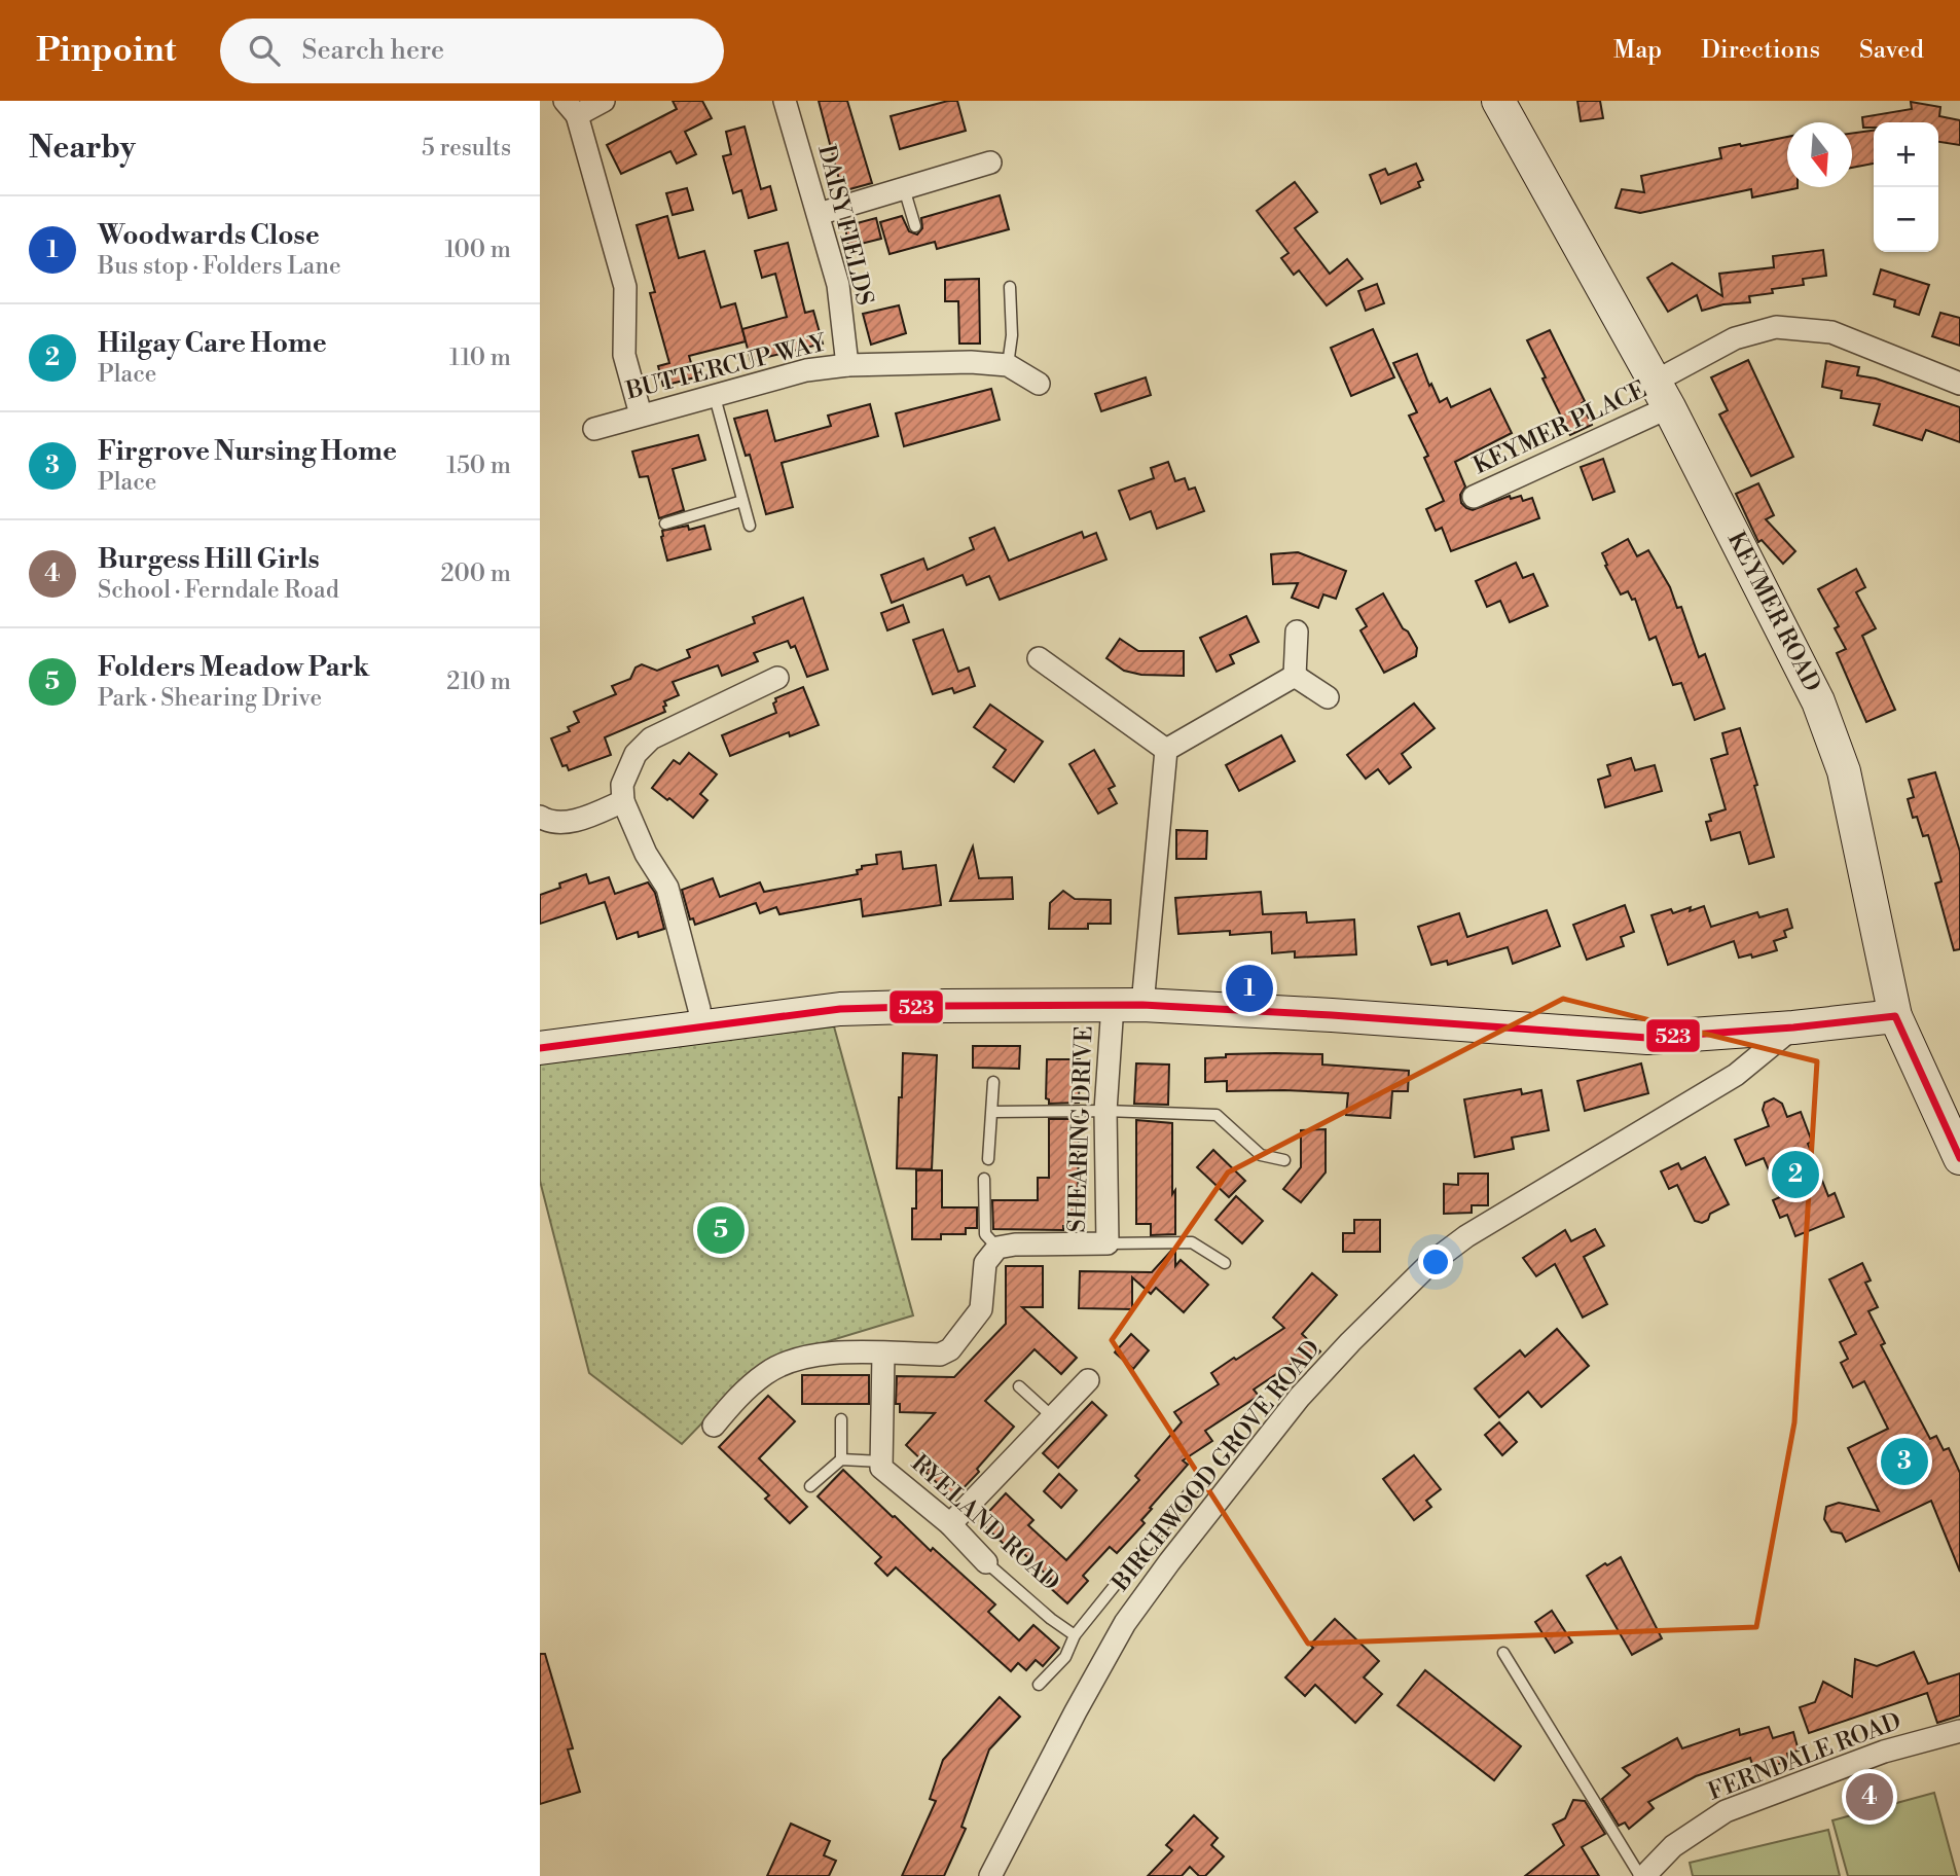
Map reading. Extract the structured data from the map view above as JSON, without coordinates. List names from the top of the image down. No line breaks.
{"streets":{"main road":["KEYMER ROAD"],"street":["DAISY FIELDS","BUTTERCUP WAY","KEYMER PLACE","SHEARING DRIVE","BIRCHWOOD GROVE ROAD","RYELAND ROAD","FERNDALE ROAD"]},"crossings":[["DAISY FIELDS","BUTTERCUP WAY"],["KEYMER PLACE","KEYMER ROAD"]],"lines":["transit line 523"],"north":"bottom","page":{"header":"Pinpoint","search":"Search here","nav":["Map","Directions","Saved"],"heading":["Nearby","5 results"],"map_buttons":["+","−"],"list":[{"mark":"1","name":"Woodwards Close","note":"Bus stop · Folders Lane","value":"100 m"},{"mark":"2","name":"Hilgay Care Home","note":"Place","value":"110 m"},{"mark":"3","name":"Firgrove Nursing Home","note":"Place","value":"150 m"},{"mark":"4","name":"Burgess Hill Girls","note":"School · Ferndale Road","value":"200 m"},{"mark":"5","name":"Folders Meadow Park","note":"Park · Shearing Drive","value":"210 m"}],"pins":["1","2","5","3","4"]}}
